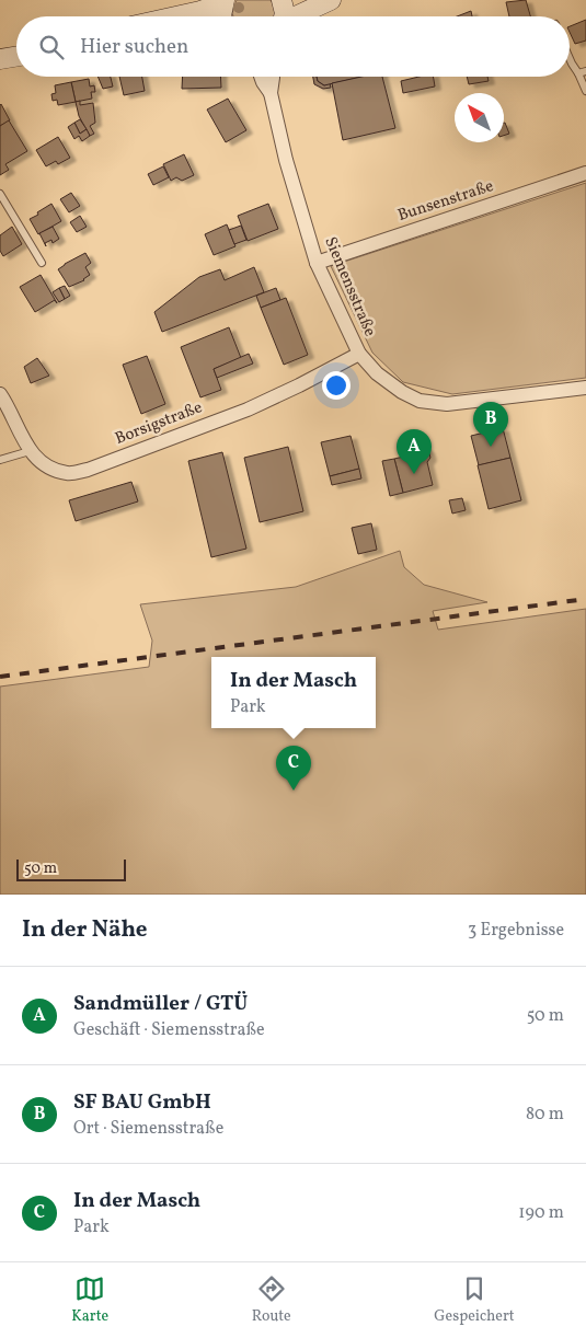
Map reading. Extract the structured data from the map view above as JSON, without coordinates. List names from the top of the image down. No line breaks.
{"streets":{"street":["Bunsenstraße","Siemensstraße","Borsigstraße"]},"crossings":[["Bunsenstraße","Siemensstraße"],["Siemensstraße","Borsigstraße"]],"scale_bar":"50 m","north":"top left","page":{"search":"Hier suchen","pins":["B","A","C"],"popup":["In der Masch","Park"],"scale":"50 m","heading":["In der Nähe","3 Ergebnisse"],"list":[{"mark":"A","name":"Sandmüller / GTÜ","note":"Geschäft · Siemensstraße","value":"50 m"},{"mark":"B","name":"SF BAU GmbH","note":"Ort · Siemensstraße","value":"80 m"},{"mark":"C","name":"In der Masch","note":"Park","value":"190 m"}],"nav":["Karte","Route","Gespeichert"]}}
